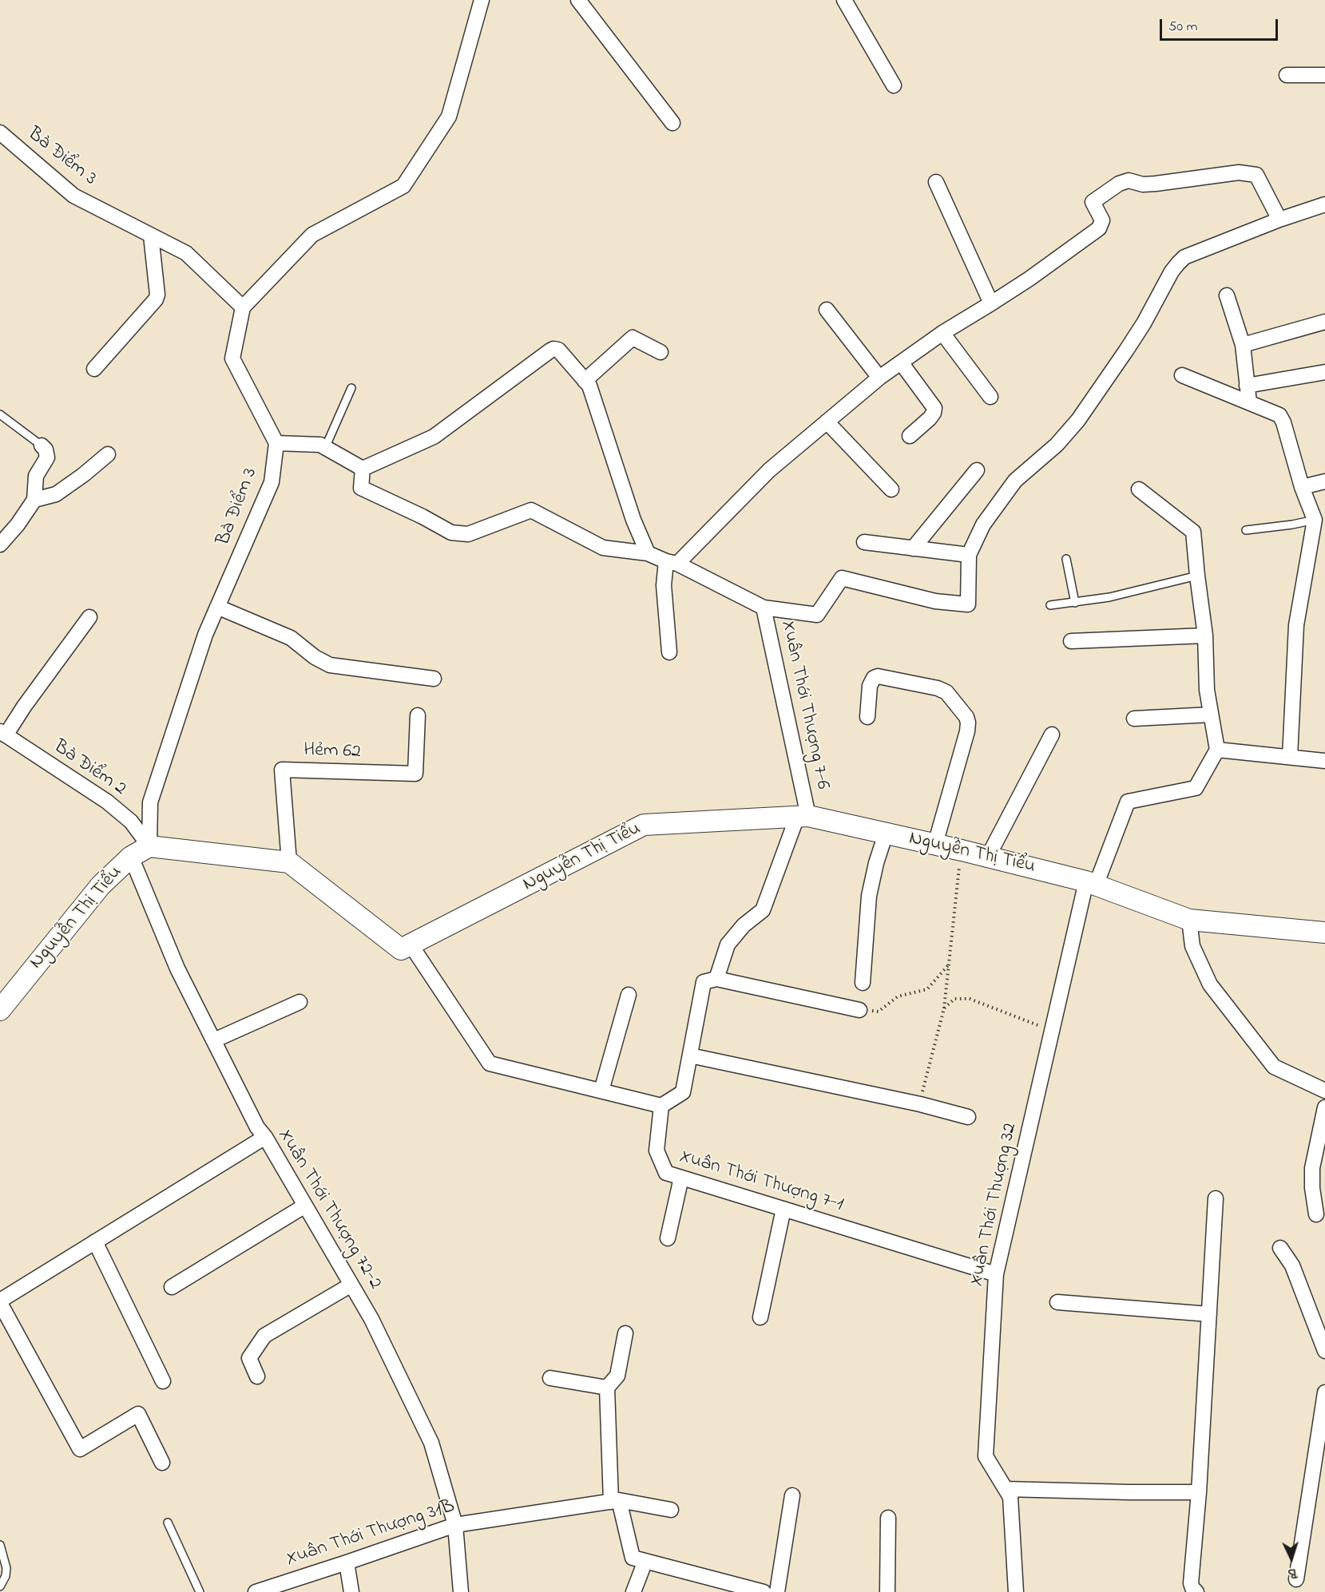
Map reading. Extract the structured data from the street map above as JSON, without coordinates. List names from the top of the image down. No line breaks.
{"streets":{"street":["Bà Điểm 3","Xuân Thới Thượng 7-6","Hẻm 62","Bà Điểm 2","Nguyễn Thị Tiểu","Xuân Thới Thượng 7-1","Xuân Thới Thượng 32","Xuân Thới Thượng 72-2","Xuân Thới Thượng 31B"]},"crossings":[["Bà Điểm 3","Bà Điểm 2"],["Bà Điểm 3","Nguyễn Thị Tiểu"],["Xuân Thới Thượng 7-6","Nguyễn Thị Tiểu"],["Bà Điểm 2","Nguyễn Thị Tiểu"],["Nguyễn Thị Tiểu","Xuân Thới Thượng 32"],["Nguyễn Thị Tiểu","Xuân Thới Thượng 72-2"],["Xuân Thới Thượng 7-1","Xuân Thới Thượng 32"],["Xuân Thới Thượng 72-2","Xuân Thới Thượng 31B"]],"scale_bar":"50 m","north":"bottom"}
